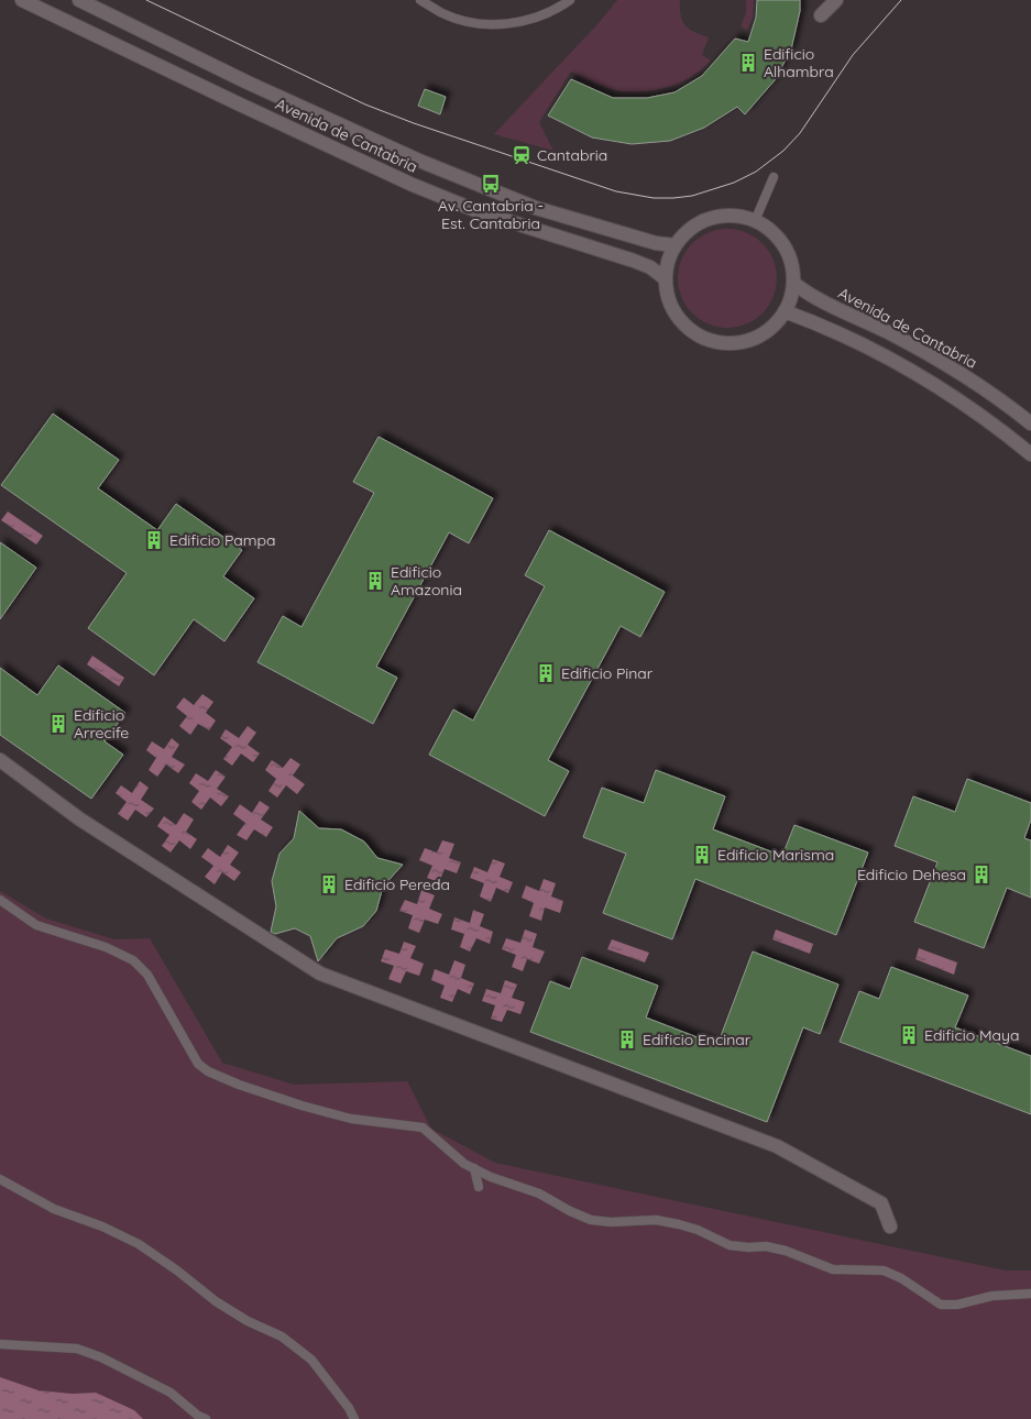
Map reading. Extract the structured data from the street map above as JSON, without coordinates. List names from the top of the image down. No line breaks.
{"streets":{"street":["Avenida de Cantabria"]},"places":{"building":["Edificio Alhambra","Edificio Pampa","Edificio Amazonia","Edificio Pinar","Edificio Arrecife","Edificio Marisma","Edificio Dehesa","Edificio Pereda","Edificio Maya","Edificio Encinar"],"station":["Cantabria"],"bus stop":["Av. Cantabria - Est. Cantabria"]}}
